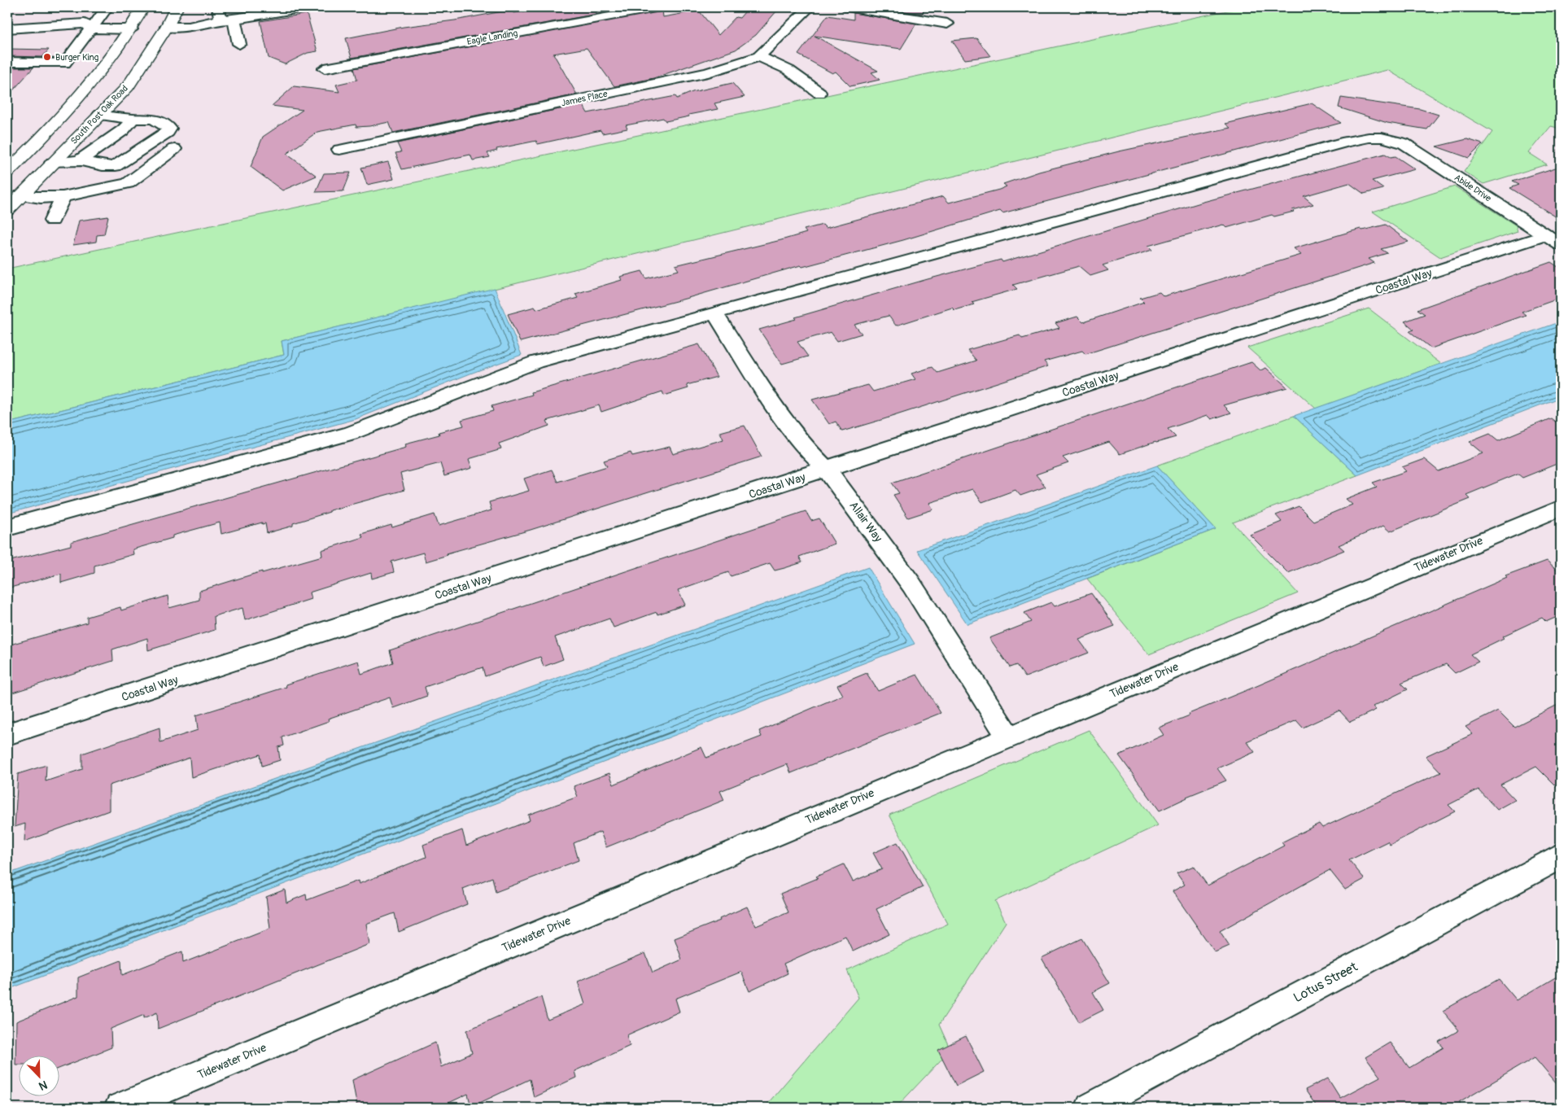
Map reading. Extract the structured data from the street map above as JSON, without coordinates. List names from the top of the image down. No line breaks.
{"streets":{"main road":["South Post Oak Road"],"street":["Eagle Landing","James Place","Abide Drive","Coastal Way","Allair Way","Tidewater Drive","Lotus Street"]},"crossings":[["Abide Drive","Coastal Way"],["Abide Drive","Allair Way"],["Coastal Way","Allair Way"],["Allair Way","Tidewater Drive"]],"places":["Burger King"],"north":"bottom right"}
